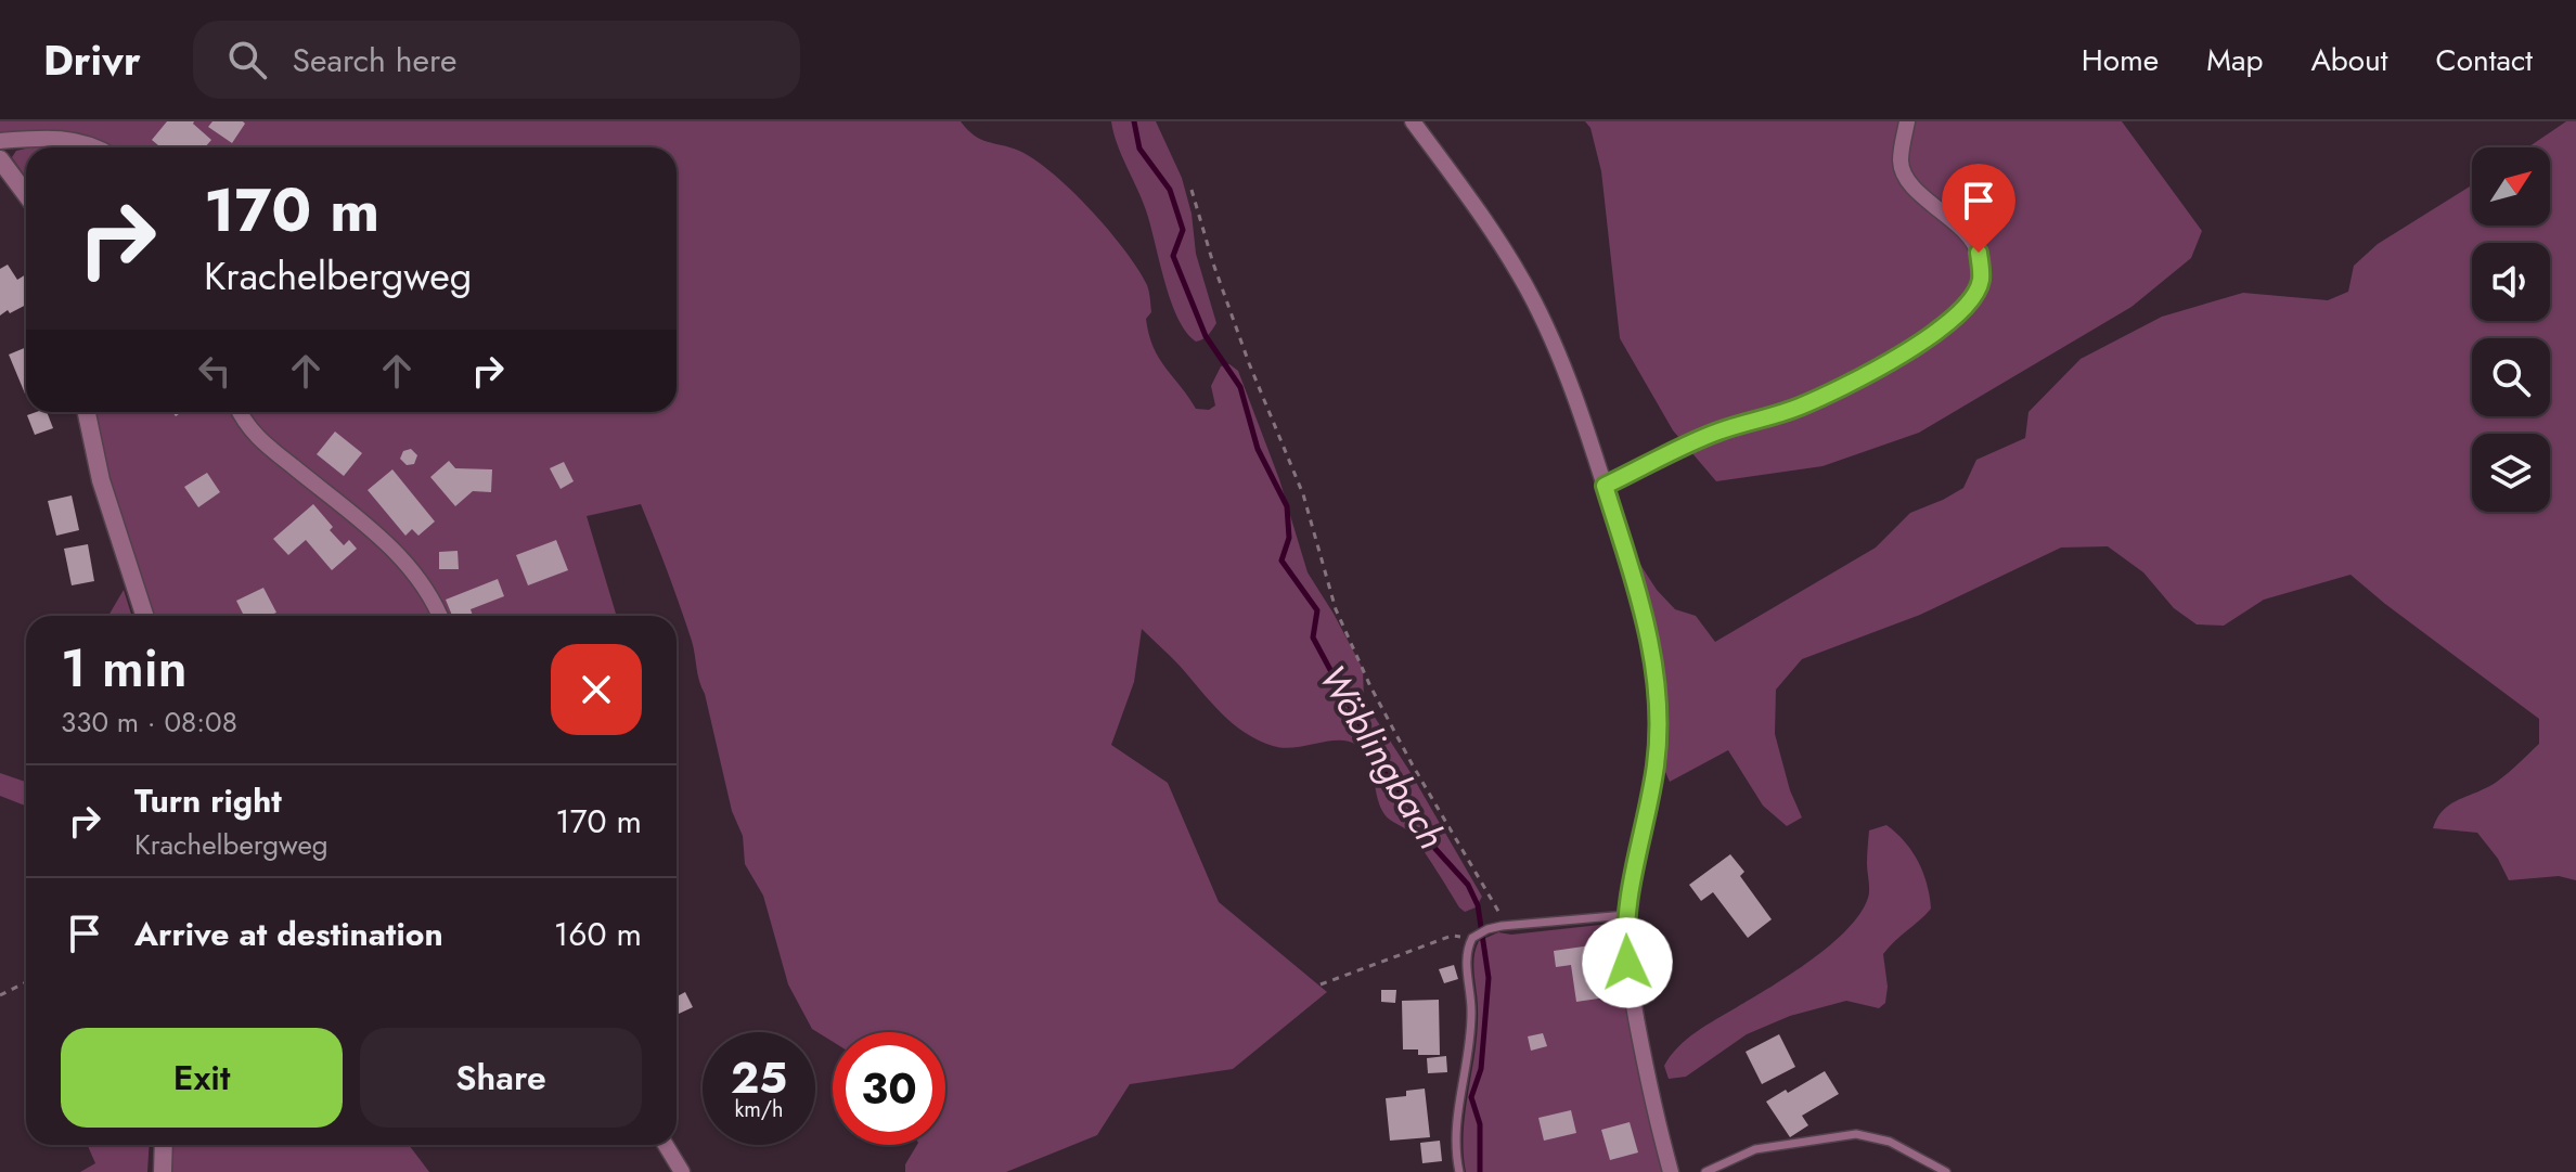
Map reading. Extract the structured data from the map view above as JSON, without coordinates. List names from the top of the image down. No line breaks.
{"water":["Wöblingbach"],"north":"top right","page":{"header":"Drivr","search":"Search here","nav":["Home","Map","About","Contact"],"turn":["170 m","Krachelbergweg"],"heading":["1 min","330 m · 08:08"],"list":[{"name":"Turn right","note":"Krachelbergweg","value":"170 m"},{"name":"Arrive at destination","value":"160 m"}],"buttons":["Exit","Share"],"speed":"25 km/h","limit":"30"}}
